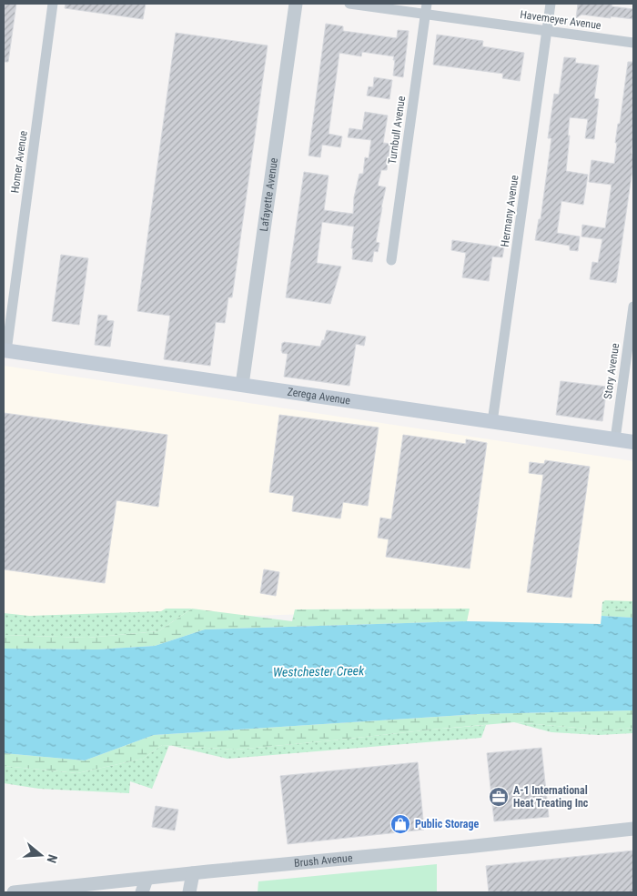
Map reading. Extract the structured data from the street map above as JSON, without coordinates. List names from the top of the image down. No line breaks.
{"streets":{"main road":["Zerega Avenue"],"street":["Havemeyer Avenue","Turnbull Avenue","Homer Avenue","Lafayette Avenue","Hermany Avenue","Story Avenue","Brush Avenue"]},"crossings":[["Havemeyer Avenue","Turnbull Avenue"],["Havemeyer Avenue","Hermany Avenue"],["Homer Avenue","Zerega Avenue"],["Lafayette Avenue","Zerega Avenue"],["Hermany Avenue","Zerega Avenue"],["Story Avenue","Zerega Avenue"]],"water":["Westchester Creek"],"places":{"office":["A-1 International Heat Treating Inc"],"shop":["Public Storage"]},"north":"right"}
